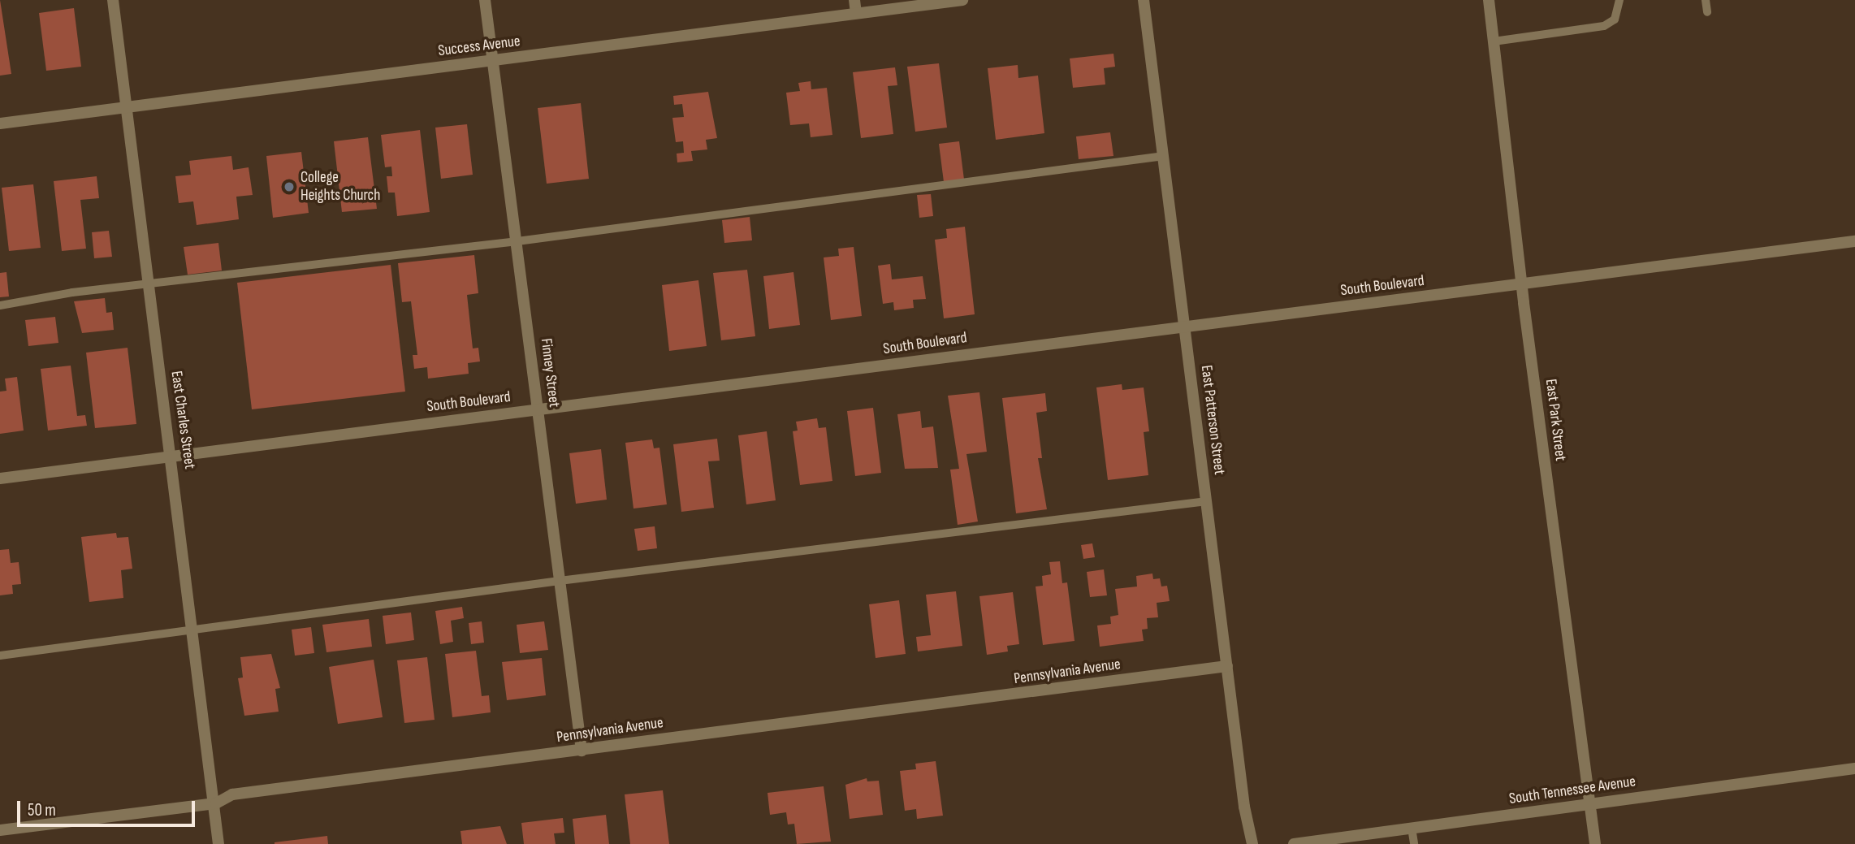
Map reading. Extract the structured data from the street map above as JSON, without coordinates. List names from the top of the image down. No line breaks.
{"streets":{"street":["Success Avenue","South Boulevard","Finney Street","East Charles Street","East Patterson Street","East Park Street","Pennsylvania Avenue","South Tennessee Avenue"]},"crossings":[["Success Avenue","Finney Street"],["Success Avenue","East Charles Street"],["South Boulevard","Finney Street"],["South Boulevard","East Charles Street"],["South Boulevard","East Patterson Street"],["South Boulevard","East Park Street"],["Finney Street","Pennsylvania Avenue"],["East Charles Street","Pennsylvania Avenue"],["East Patterson Street","Pennsylvania Avenue"],["East Park Street","South Tennessee Avenue"]],"places":["College Heights Church"],"scale_bar":"50 m"}
